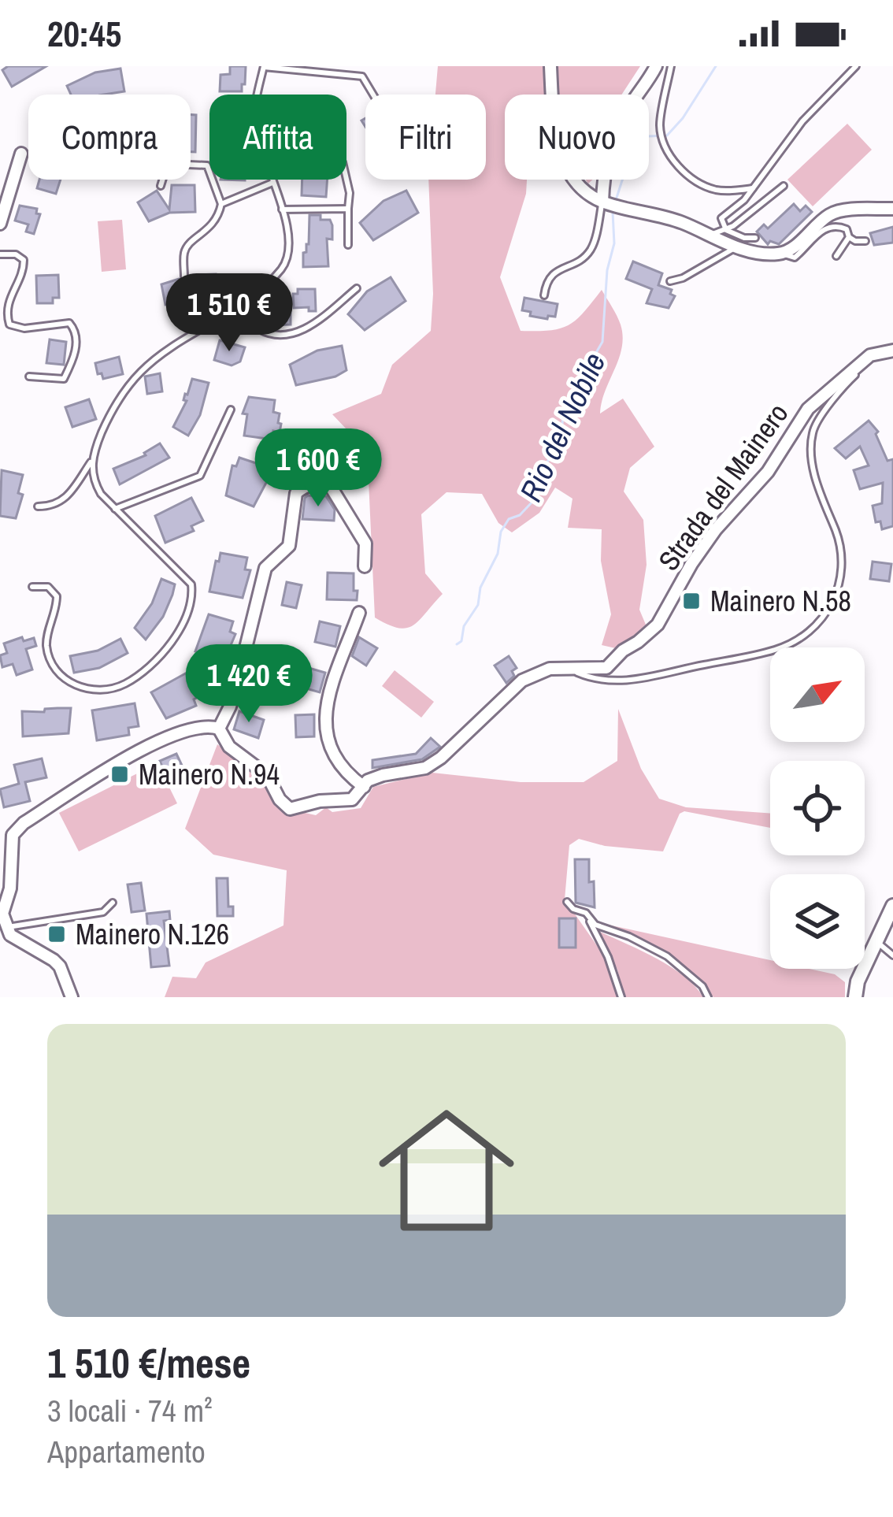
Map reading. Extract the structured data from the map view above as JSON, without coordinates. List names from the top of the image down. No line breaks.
{"streets":{"street":["Strada del Mainero"]},"water":["Rio del Nobile"],"places":{"transit":["Mainero N.58","Mainero N.94","Mainero N.126"]},"north":"top right","page":{"status":"20:45","chip":["Compra","Affitta","Filtri","Nuovo"],"price":["1 510 €","1 600 €","1 420 €"],"list":[{"name":"1 510 €/mese","note":"3 locali · 74 m² · Appartamento"}]}}
